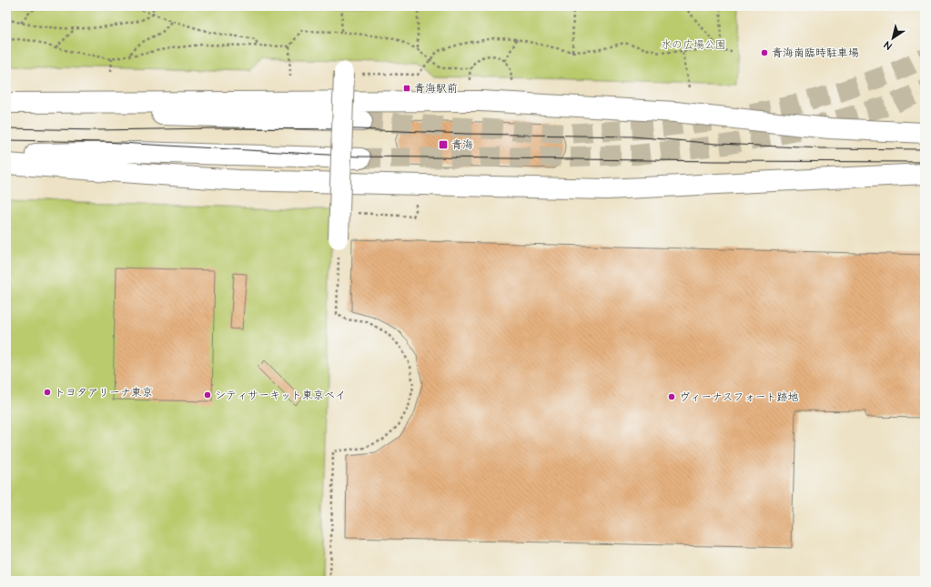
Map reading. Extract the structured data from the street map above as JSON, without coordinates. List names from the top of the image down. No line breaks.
{"parks":["水の広場公園"],"places":{"other":["青海南臨時駐車場","トヨタアリーナ東京","シティサーキット東京ベイ","ヴィーナスフォート跡地"],"transit":["青海駅前","青海"]},"north":"bottom left"}
